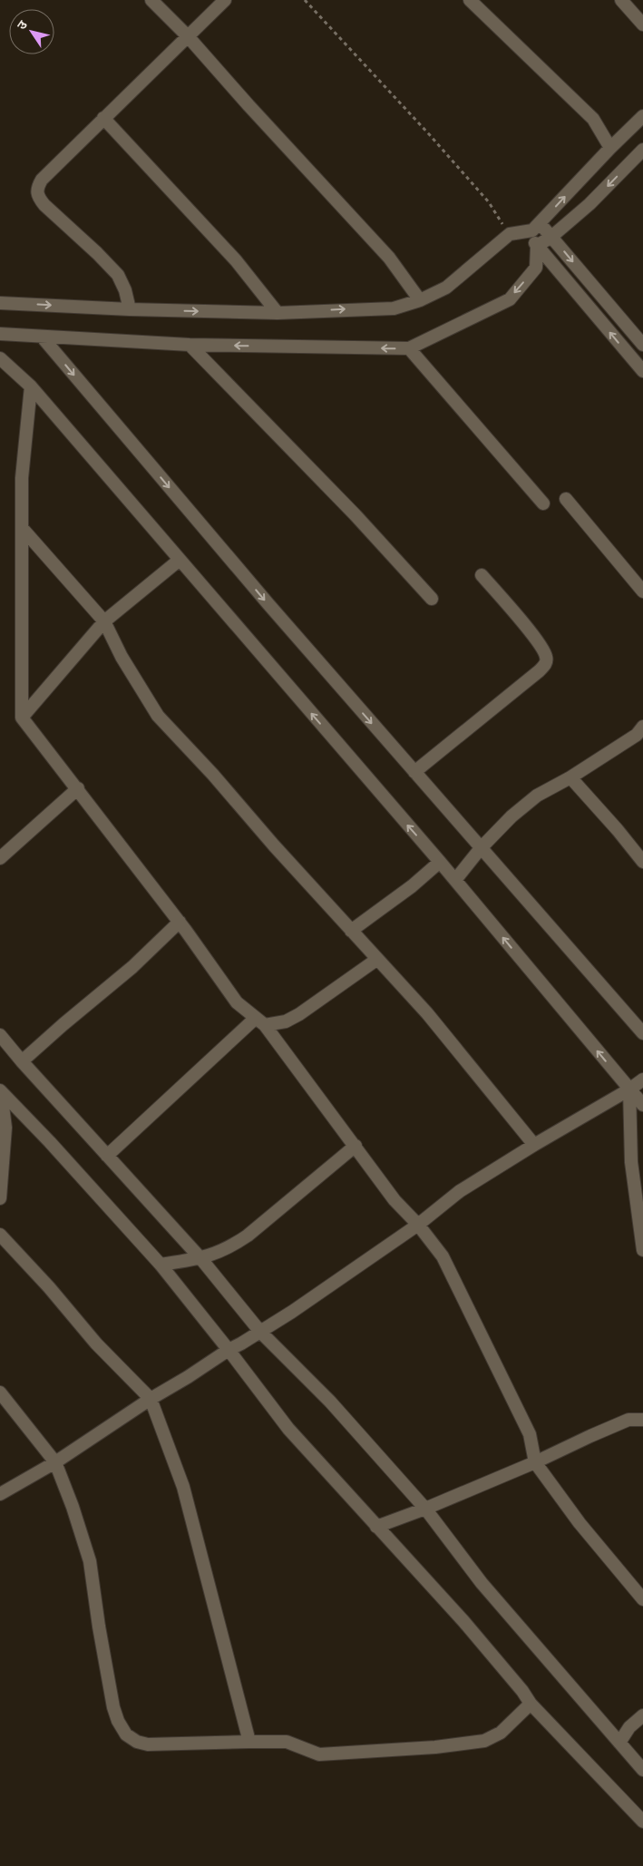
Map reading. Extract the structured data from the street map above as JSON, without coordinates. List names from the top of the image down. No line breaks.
{"north":"top left"}
